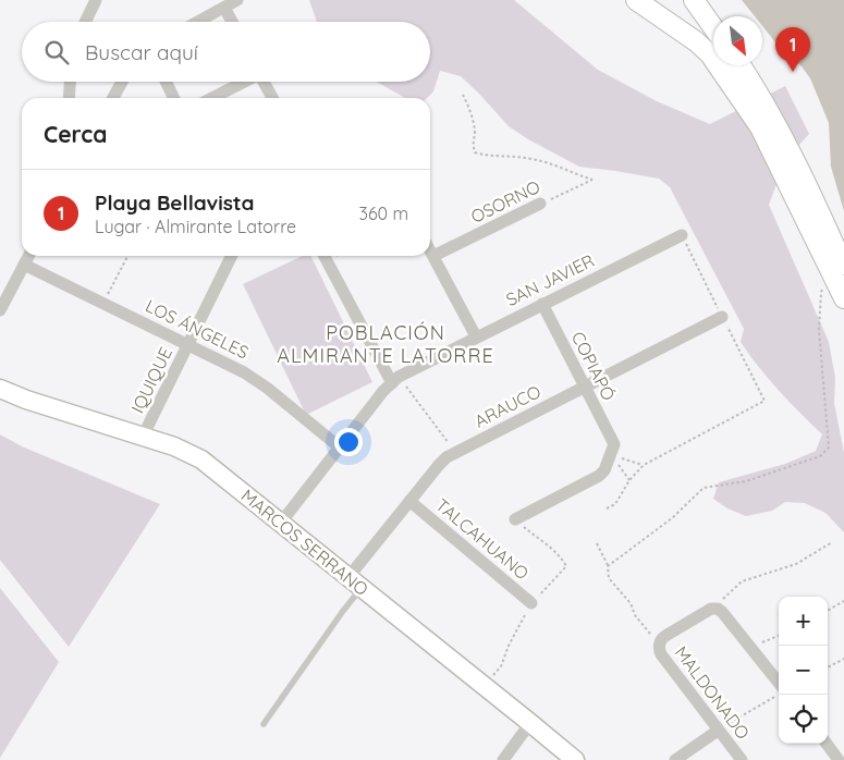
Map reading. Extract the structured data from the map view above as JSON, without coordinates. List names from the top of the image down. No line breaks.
{"streets":{"street":["OSORNO","SAN JAVIER","LOS ÁNGELES","COPIAPÓ","IQUIQUE","ARAUCO","TALCAHUANO","MARCOS SERRANO","MALDONADO"]},"crossings":[["SAN JAVIER","LOS ÁNGELES"],["SAN JAVIER","COPIAPÓ"],["SAN JAVIER","MARCOS SERRANO"],["LOS ÁNGELES","IQUIQUE"],["COPIAPÓ","ARAUCO"],["IQUIQUE","MARCOS SERRANO"],["ARAUCO","TALCAHUANO"],["ARAUCO","MARCOS SERRANO"]],"districts":["POBLACIÓN ALMIRANTE LATORRE"],"north":"bottom right","page":{"search":"Buscar aquí","pins":"1","heading":"Cerca","list":[{"mark":"1","name":"Playa Bellavista","note":"Lugar · Almirante Latorre","value":"360 m"}],"map_buttons":["+","−"]}}
